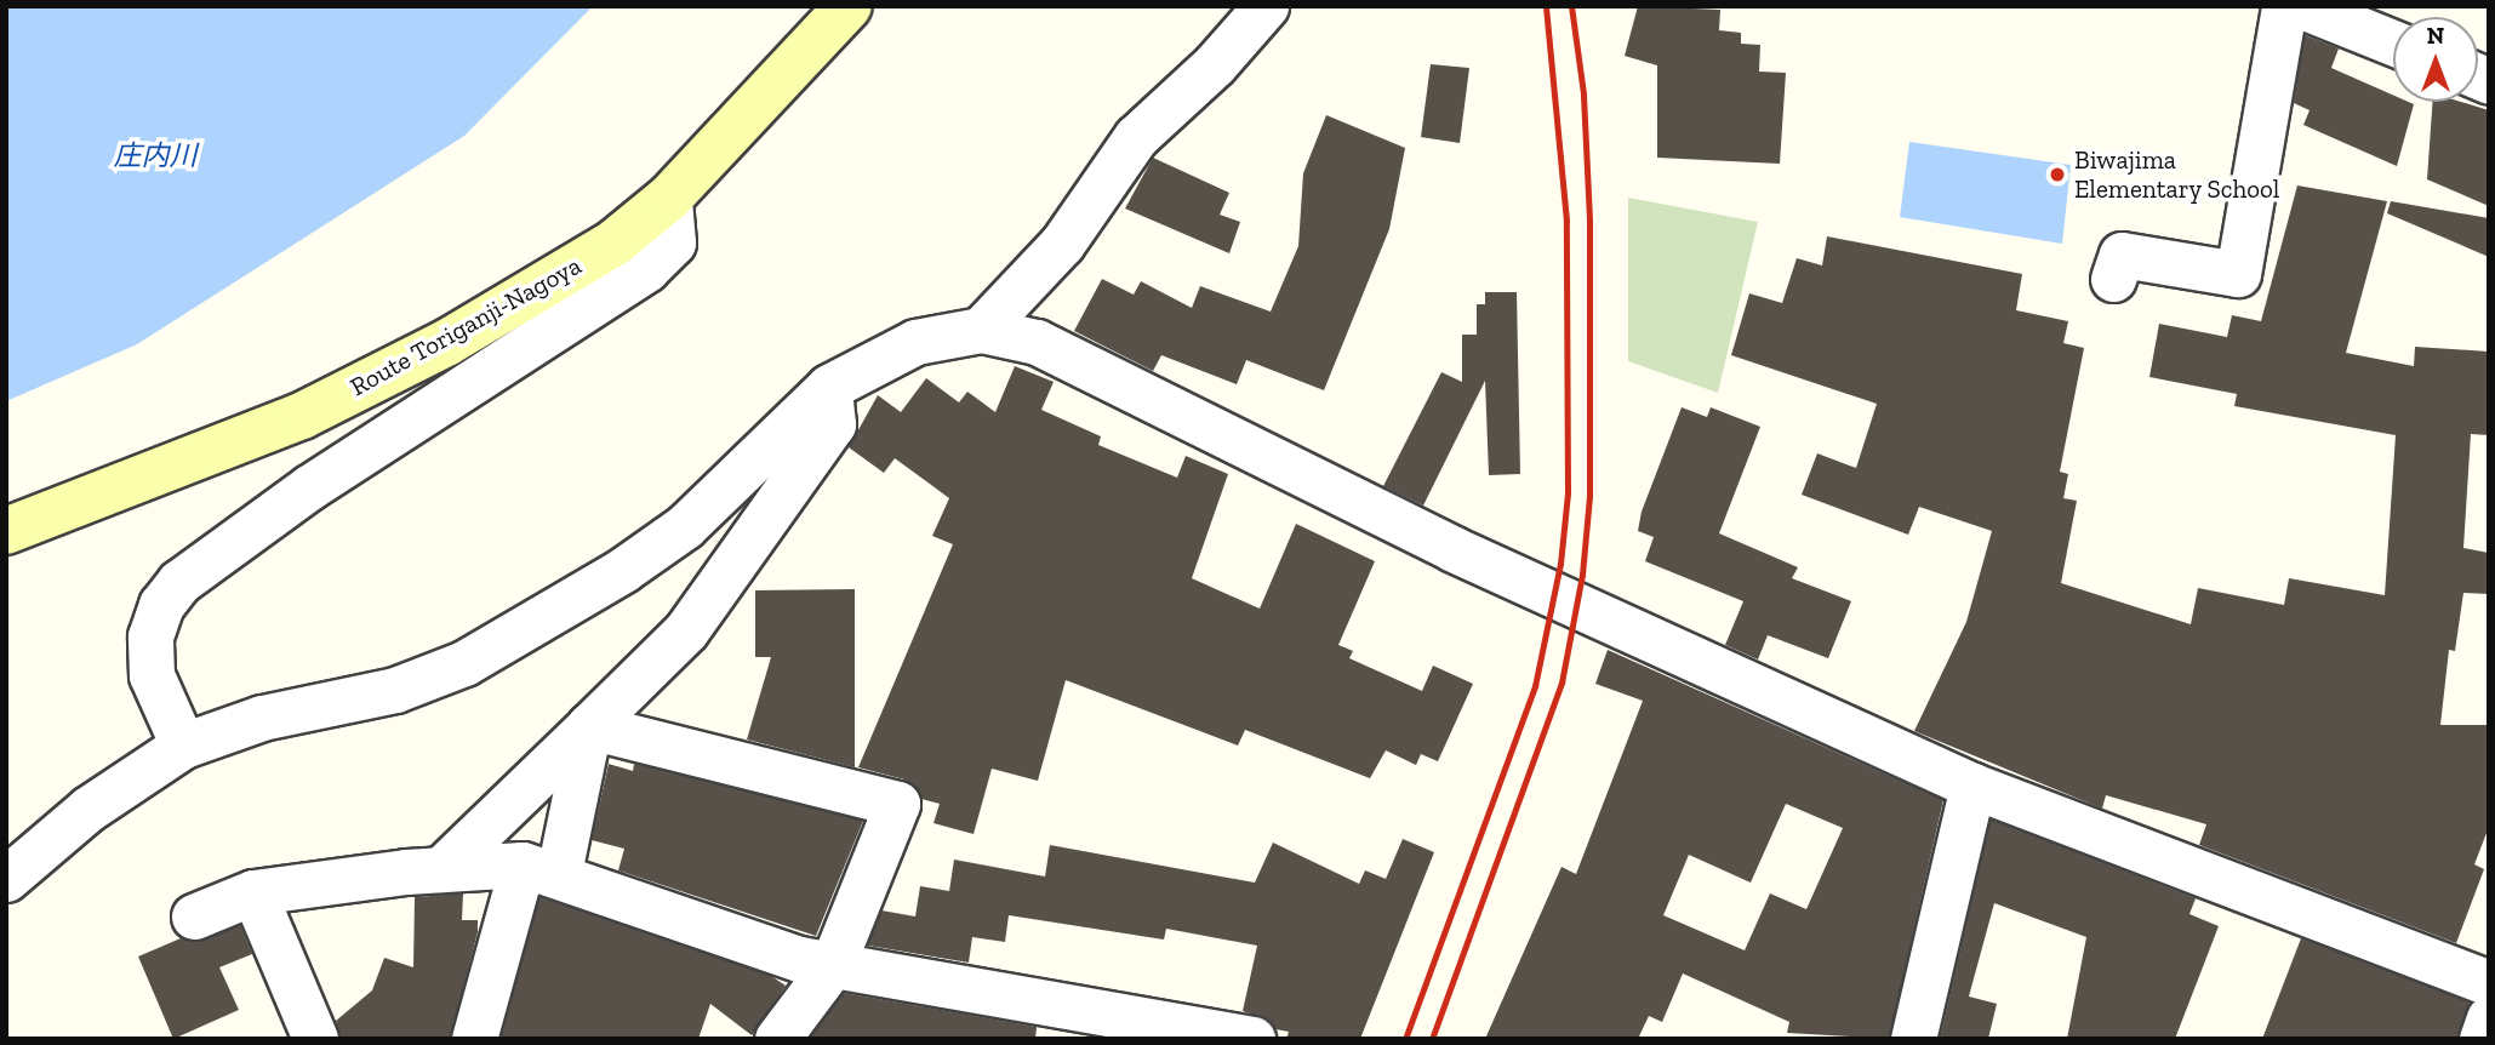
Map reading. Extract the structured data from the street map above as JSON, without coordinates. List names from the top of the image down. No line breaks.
{"streets":{"main road":["Route Toriganji-Nagoya"]},"water":["庄内川"],"places":["Biwajima Elementary School"],"north":"top"}
